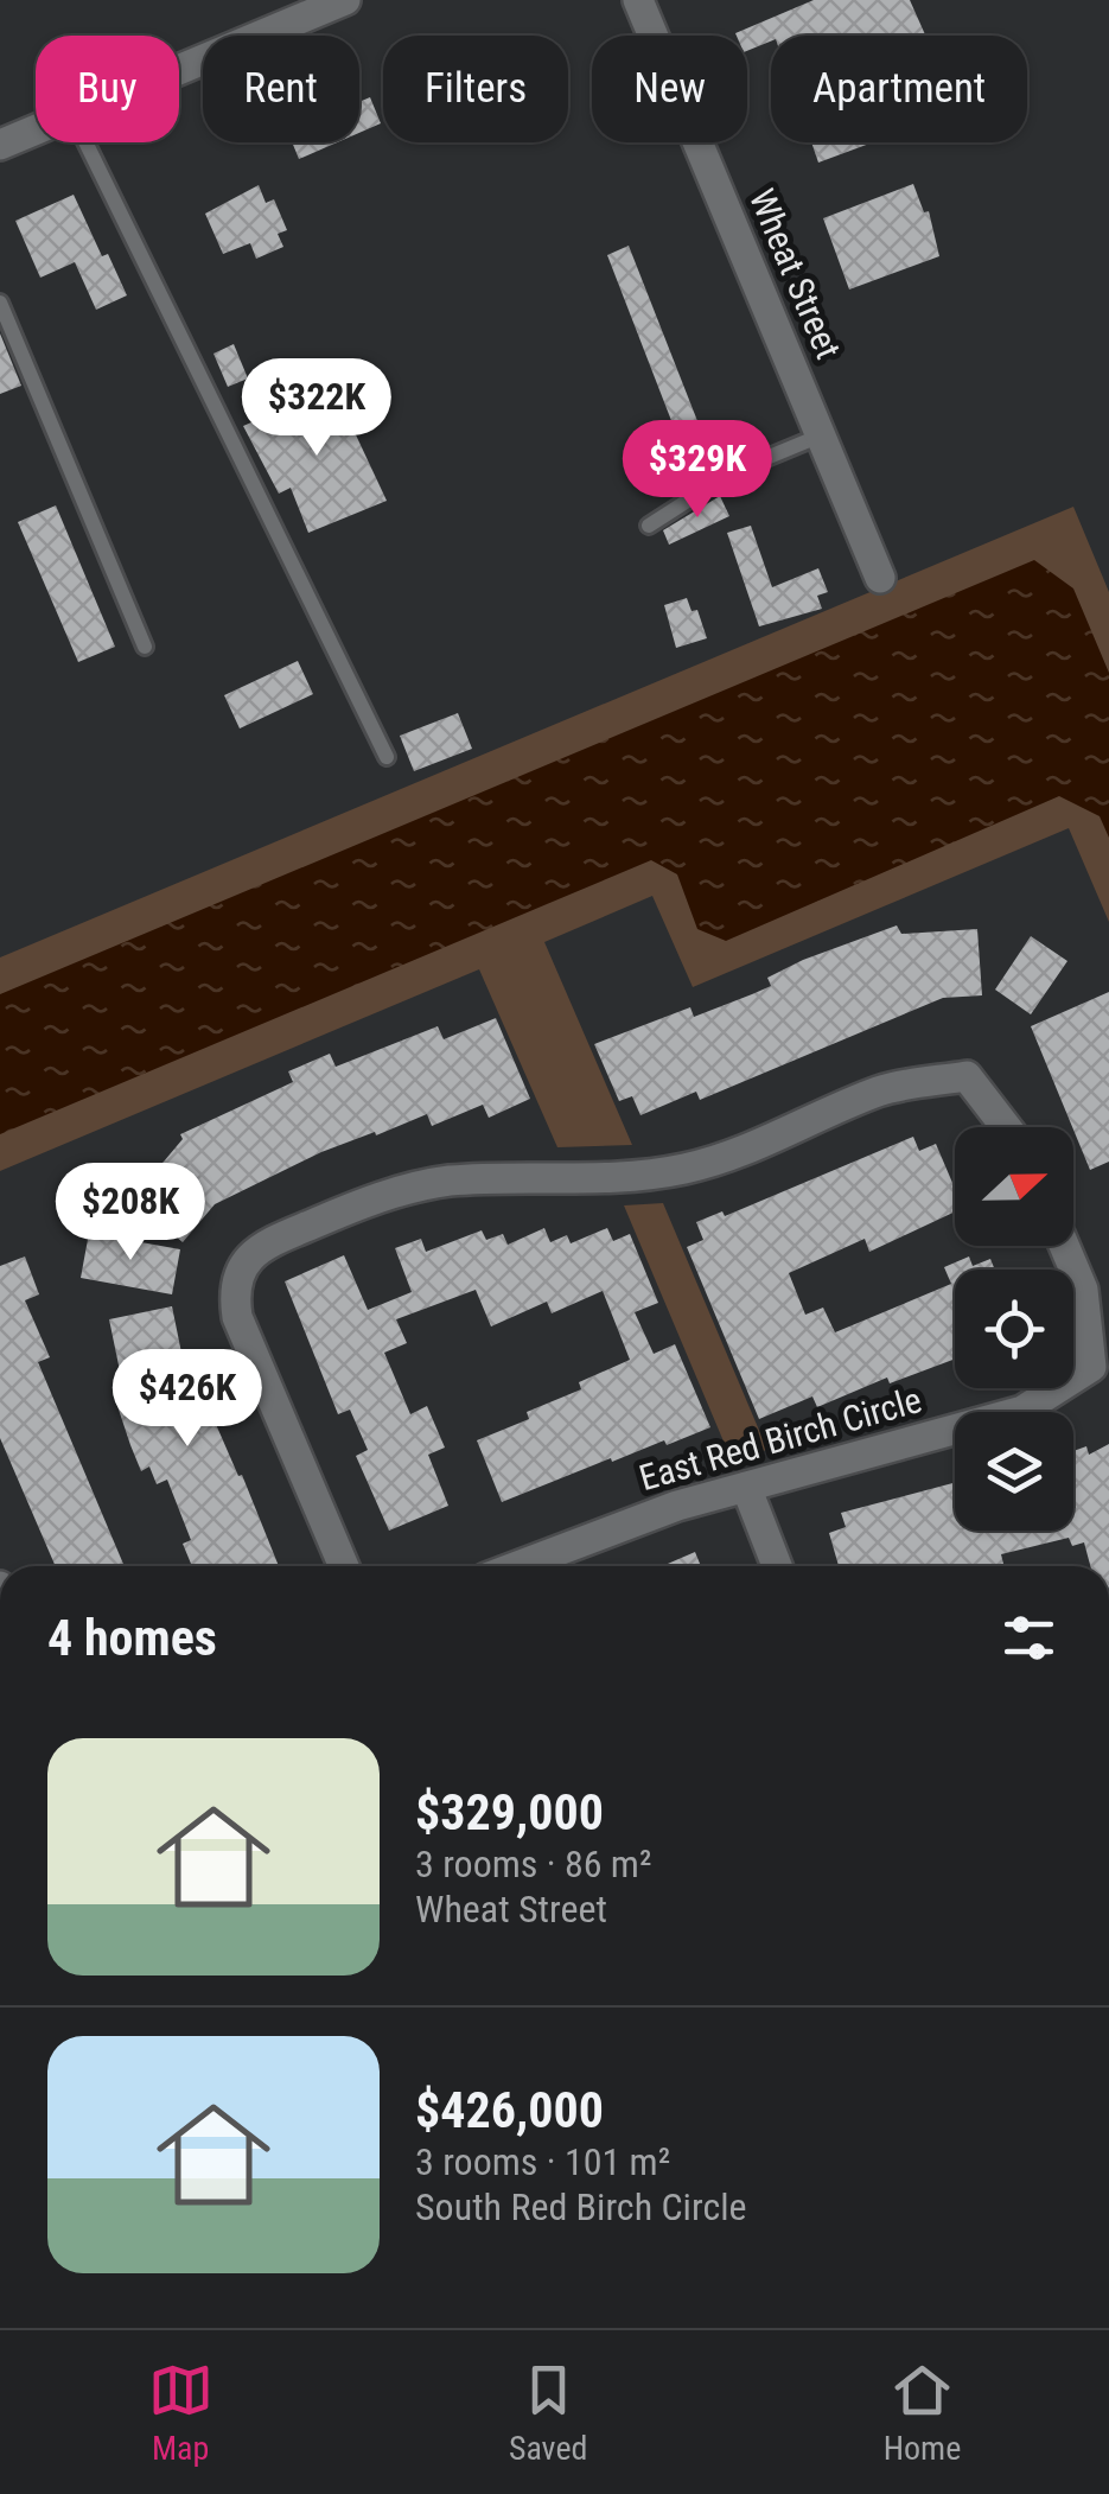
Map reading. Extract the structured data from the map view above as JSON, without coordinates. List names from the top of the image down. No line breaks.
{"streets":{"street":["Wheat Street","East Red Birch Circle"]},"north":"right","page":{"chip":["Buy","Rent","Filters","New","Apartment"],"price":["$322K","$329K","$208K","$426K"],"heading":"4 homes","list":[{"name":"$329,000","note":"3 rooms · 86 m² · Wheat Street"},{"name":"$426,000","note":"3 rooms · 101 m² · South Red Birch Circle"}],"tabs":["Map","Saved","Home"]}}
